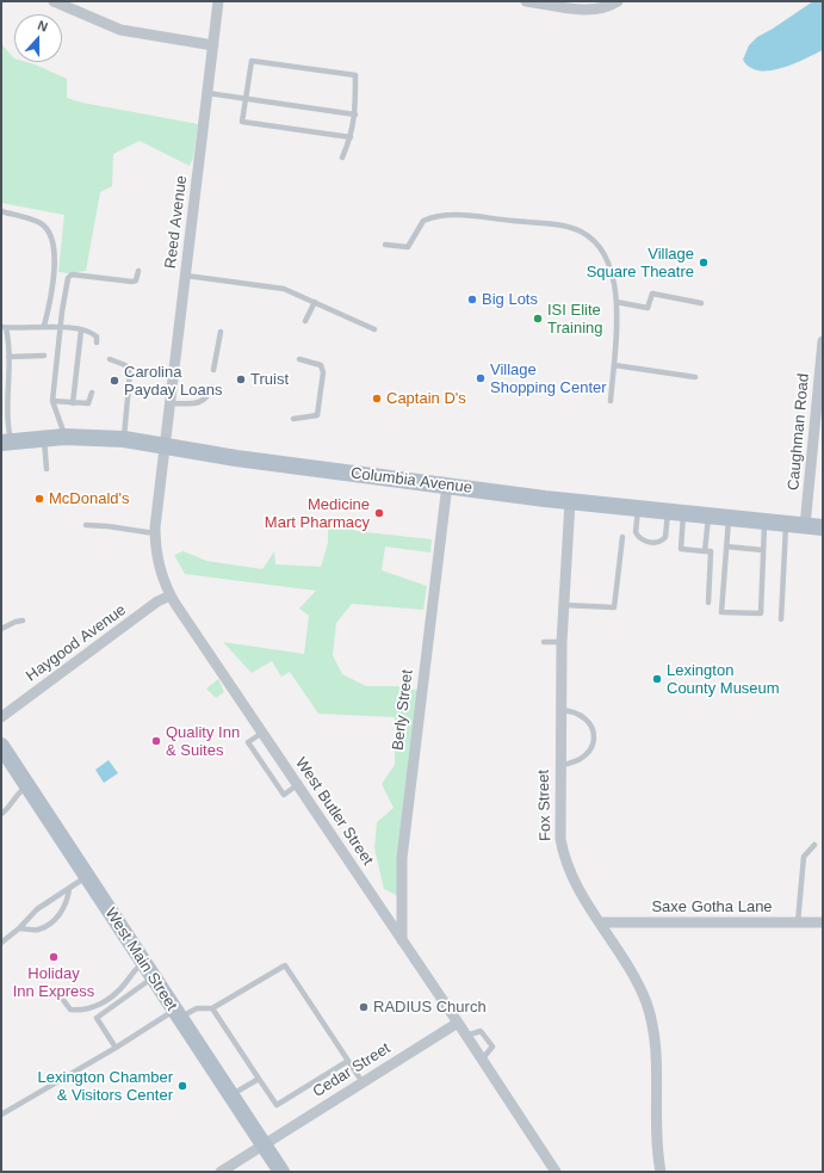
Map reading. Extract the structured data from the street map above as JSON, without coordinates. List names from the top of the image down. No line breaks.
{"streets":{"main road":["Columbia Avenue","West Main Street"],"street":["Reed Avenue","Caughman Road","Haygood Avenue","Berly Street","Fox Street","West Butler Street","Saxe Gotha Lane","Cedar Street"]},"crossings":[["Reed Avenue","Columbia Avenue"],["Reed Avenue","West Butler Street"],["Caughman Road","Columbia Avenue"],["Columbia Avenue","Berly Street"],["Columbia Avenue","Fox Street"],["Columbia Avenue","West Butler Street"],["Haygood Avenue","West Butler Street"],["Berly Street","West Butler Street"],["Fox Street","Saxe Gotha Lane"],["West Butler Street","Cedar Street"],["West Main Street","Cedar Street"]],"places":["Village Square Theatre","Big Lots","ISI Elite Training","Village Shopping Center","Truist","Carolina Payday Loans","Captain D's","McDonald's","Medicine Mart Pharmacy","Lexington County Museum","Quality Inn & Suites","Holiday Inn Express","RADIUS Church","Lexington Chamber & Visitors Center"],"north":"top"}
